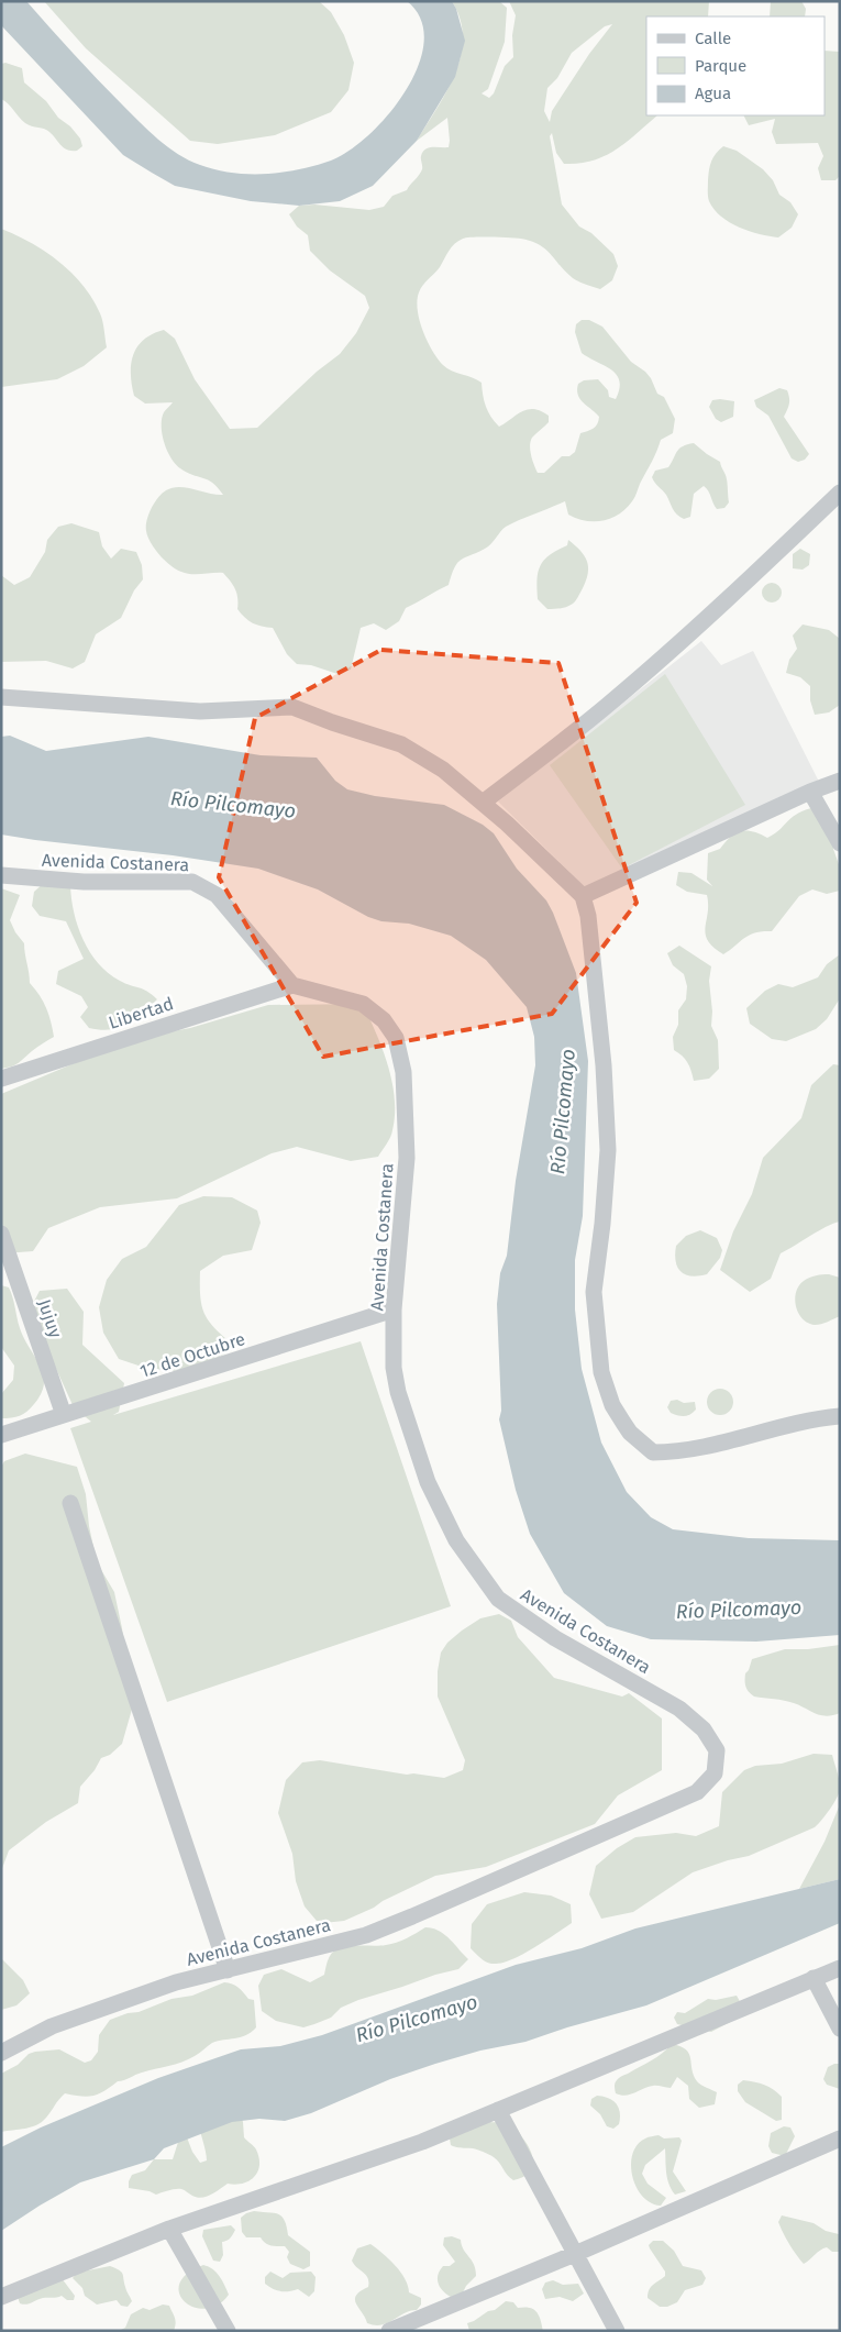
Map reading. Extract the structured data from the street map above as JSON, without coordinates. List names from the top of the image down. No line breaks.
{"streets":{"street":["Avenida Costanera","Libertad","Jujuy","12 de Octubre"]},"crossings":[["Avenida Costanera","Libertad"],["Avenida Costanera","12 de Octubre"],["Jujuy","12 de Octubre"]],"water":["Río Pilcomayo"],"legend":["Calle","Parque","Agua"]}
